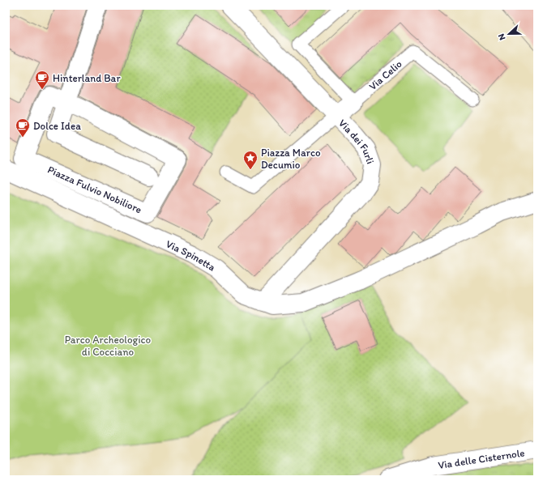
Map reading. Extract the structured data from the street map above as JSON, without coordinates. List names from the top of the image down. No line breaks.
{"streets":{"street":["Via Celio","Via dei Furli","Piazza Fulvio Nobiliore","Via Spinetta","Via delle Cisternole"]},"crossings":[["Via Celio","Via dei Furli"],["Via dei Furli","Via Spinetta"]],"parks":["Parco Archeologico di Cocciano"],"places":{"cafe":["Hinterland Bar","Dolce Idea"],"place":["Piazza Marco Decumio"]},"north":"left"}
